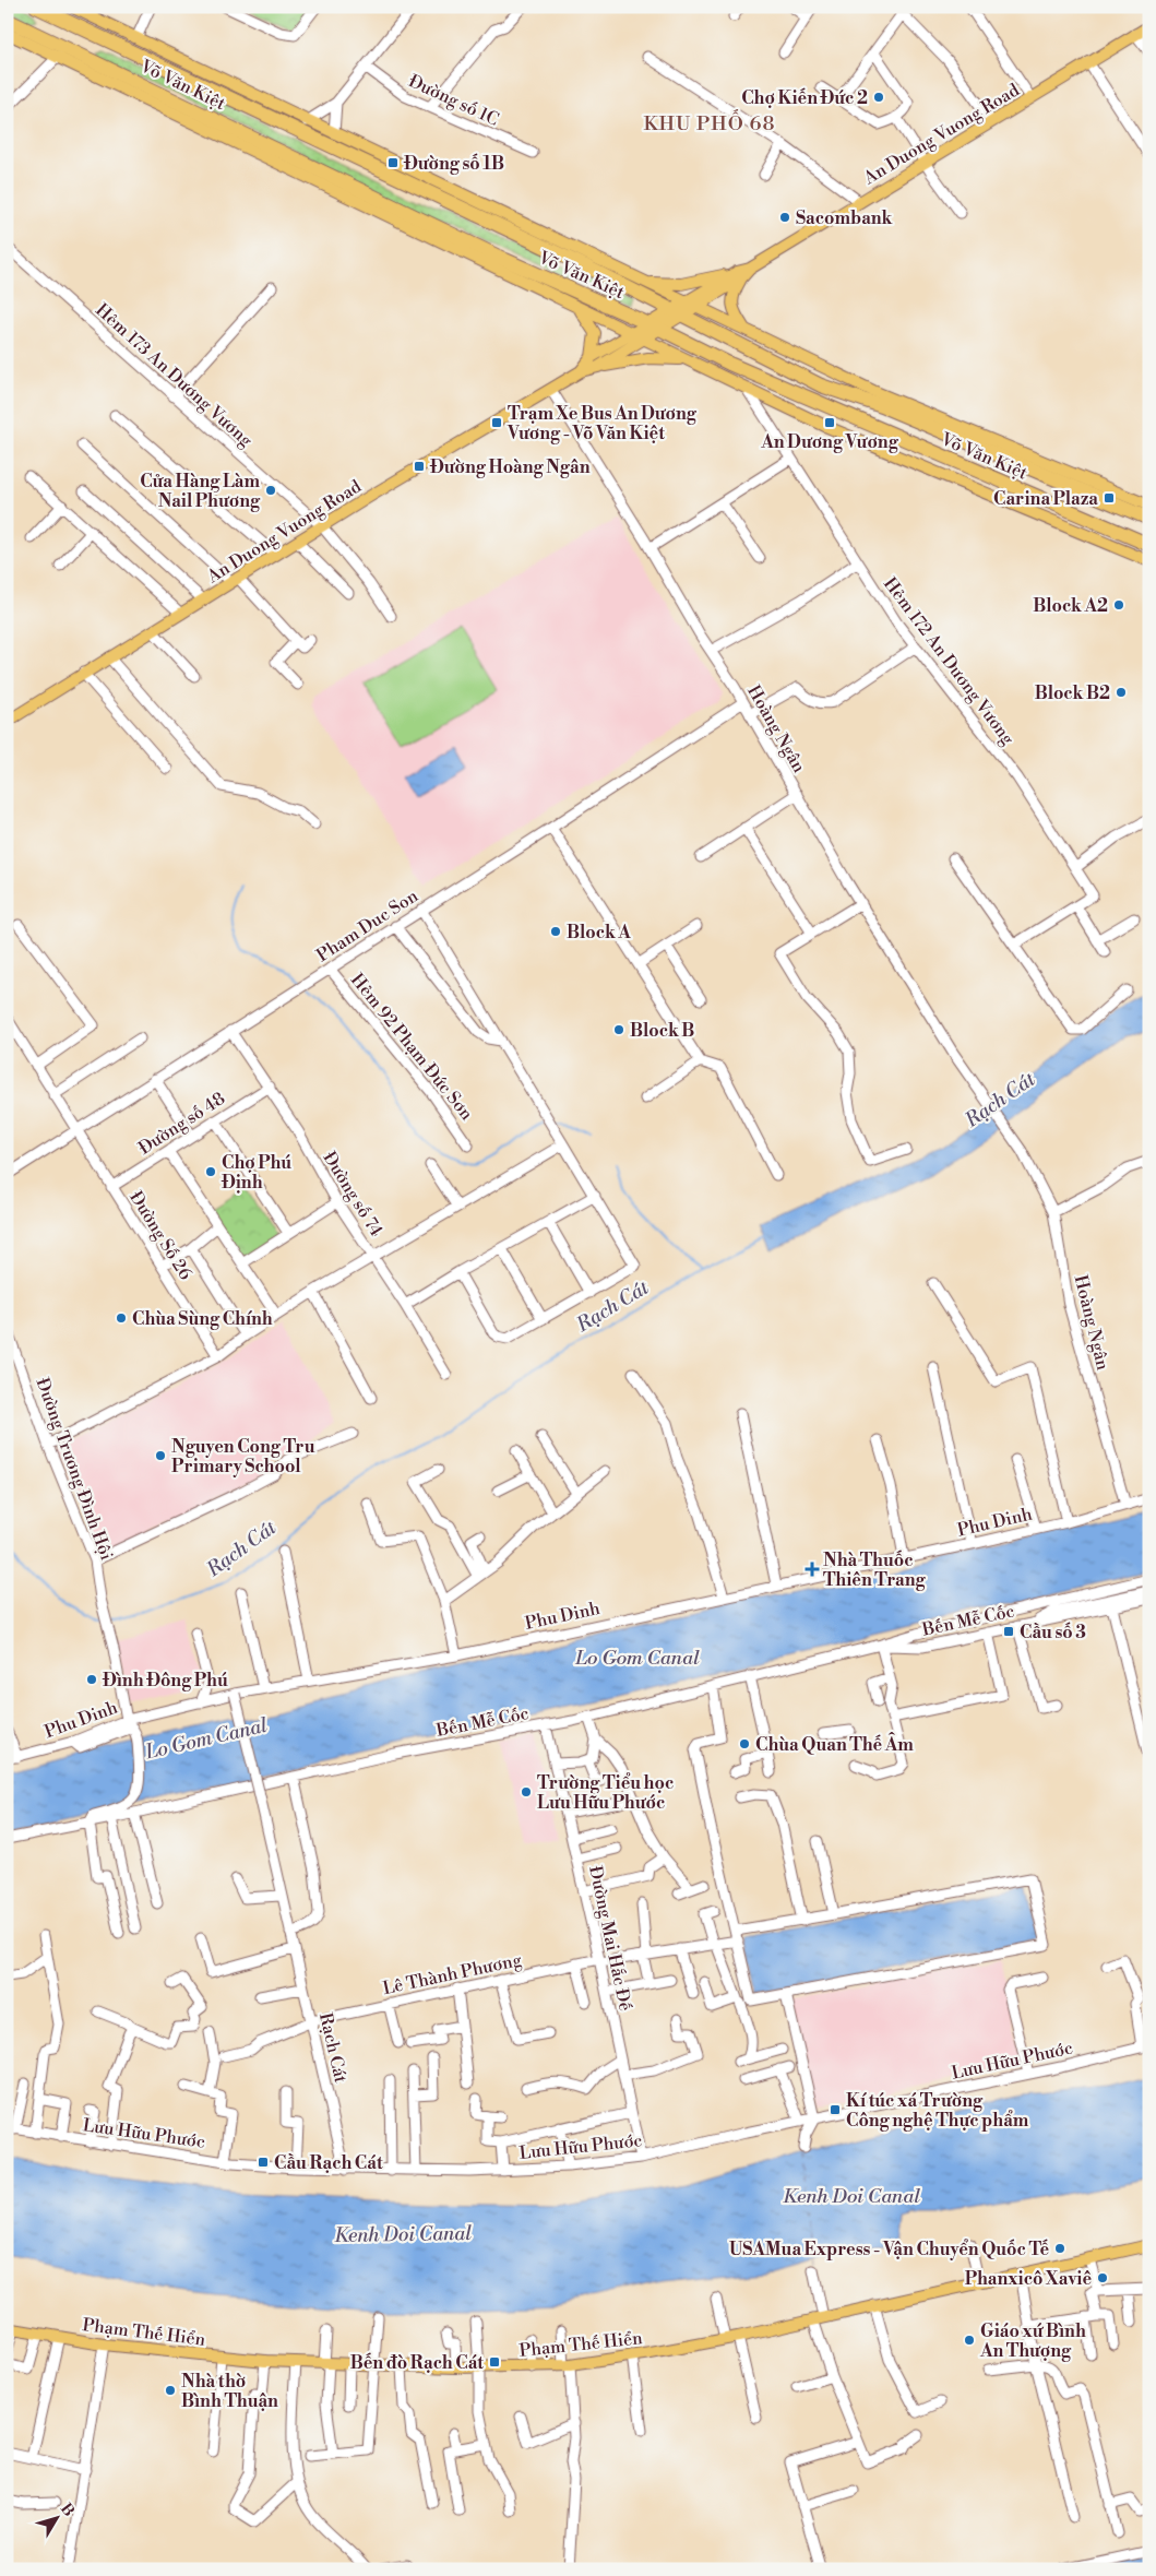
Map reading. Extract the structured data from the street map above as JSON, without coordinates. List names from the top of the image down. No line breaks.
{"streets":{"highway":["Võ Văn Kiệt"],"main road":["An Duong Vuong Road","Phạm Thế Hiển"],"street":["Đường số 1C","Hẻm 173 An Dương Vương","Hẻm 172 An Dương Vương","Hoàng Ngân","Pham Duc Son","Hẻm 92 Phạm Đức Sơn","Đường số 48","Đường số 74","Đường Số 26","Đường Trương Đình Hội","Phu Dinh","Bến Mễ Cốc","Đường Mai Hắc Đế","Lê Thành Phương","Rạch Cát","Lưu Hữu Phước"]},"crossings":[["Võ Văn Kiệt","An Duong Vuong Road"],["Võ Văn Kiệt","Hẻm 172 An Dương Vương"],["An Duong Vuong Road","Hẻm 173 An Dương Vương"],["An Duong Vuong Road","Hoàng Ngân"],["Hoàng Ngân","Pham Duc Son"],["Hoàng Ngân","Phu Dinh"],["Pham Duc Son","Hẻm 92 Phạm Đức Sơn"],["Pham Duc Son","Đường số 48"],["Pham Duc Son","Đường số 74"],["Pham Duc Son","Đường Số 26"],["Đường số 48","Đường số 74"],["Đường số 48","Đường Số 26"],["Đường Trương Đình Hội","Phu Dinh"],["Phu Dinh","Rạch Cát"],["Bến Mễ Cốc","Đường Mai Hắc Đế"],["Đường Mai Hắc Đế","Lê Thành Phương"],["Đường Mai Hắc Đế","Lưu Hữu Phước"],["Lê Thành Phương","Rạch Cát"],["Rạch Cát","Lưu Hữu Phước"]],"districts":["KHU PHỐ 68"],"water":["Rạch Cát","Lo Gom Canal","Kenh Doi Canal"],"places":{"other":["Chợ Kiến Đức 2","Sacombank","Cửa Hàng Làm Nail Phương","Block A2","Block B2","Block A","Block B","Chợ Phú Định","Chùa Sùng Chính","Nguyen Cong Tru Primary School","Đình Đông Phú","Chùa Quan Thế Âm","Trường Tiểu học Lưu Hữu Phước","USAMua Express - Vận Chuyển Quốc Tế","Phanxicô Xaviê","Giáo xứ Bình An Thượng","Nhà thờ Bình Thuận"],"transit":["Đường số 1B","Trạm Xe Bus An Dương Vương - Võ Văn Kiệt","An Dương Vương","Đường Hoàng Ngân","Carina Plaza","Cầu số 3","Kí túc xá Trường Công nghệ Thực phẩm","Cầu Rạch Cát","Bến đò Rạch Cát"],"health":["Nhà Thuốc Thiên Trang"]},"north":"top right"}
